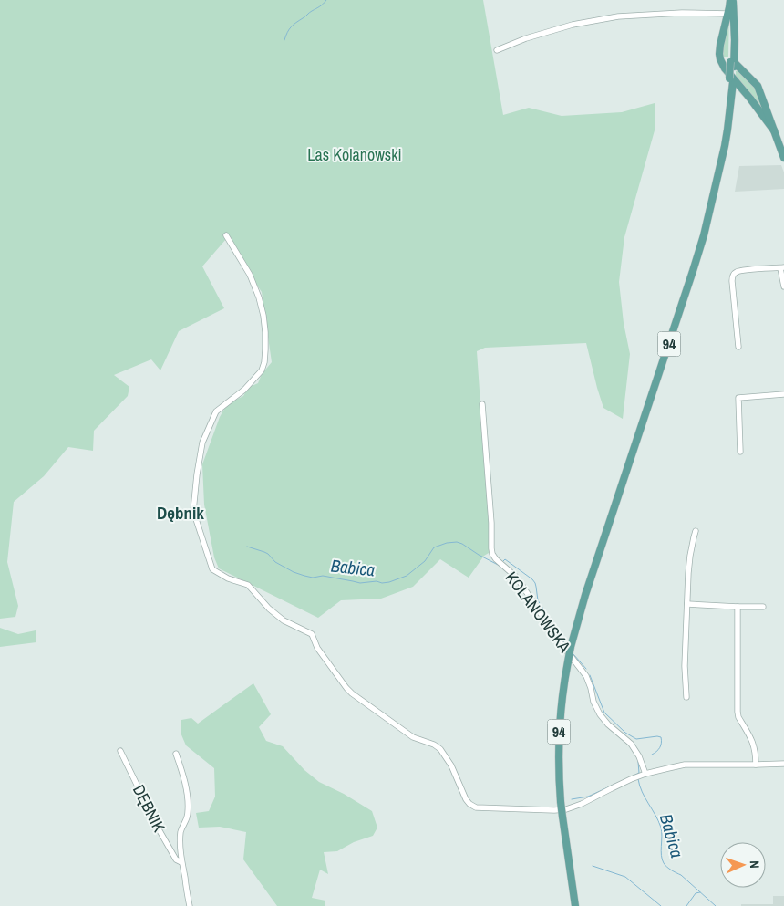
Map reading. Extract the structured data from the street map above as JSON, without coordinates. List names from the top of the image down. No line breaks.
{"streets":{"main road":["94"],"street":["KOLANOWSKA","DĘBNIK"]},"districts":["Dębnik"],"water":["Babica"],"parks":["Las Kolanowski"],"north":"right"}
